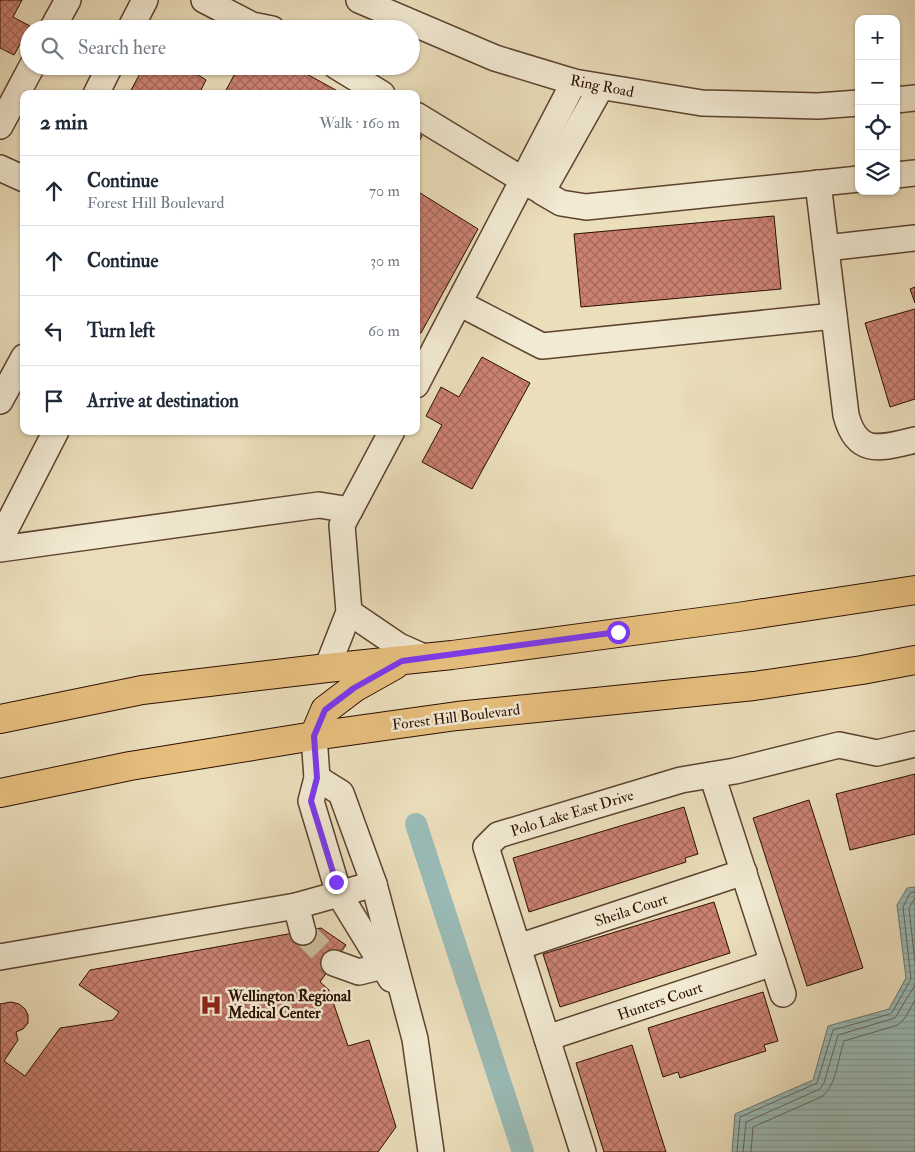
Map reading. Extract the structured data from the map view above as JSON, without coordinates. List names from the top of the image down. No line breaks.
{"streets":{"main road":["Forest Hill Boulevard"],"street":["Ring Road","Polo Lake East Drive","Sheila Court","Hunters Court"]},"crossings":[["Polo Lake East Drive","Sheila Court"],["Polo Lake East Drive","Hunters Court"]],"places":{"hospital":["Wellington Regional Medical Center"]},"page":{"map_buttons":["+","−"],"search":"Search here","heading":["2 min","Walk · 160 m"],"list":[["Continue","Forest Hill Boulevard","70 m"],["Continue","30 m"],["Turn left","60 m"],"Arrive at destination"]}}
